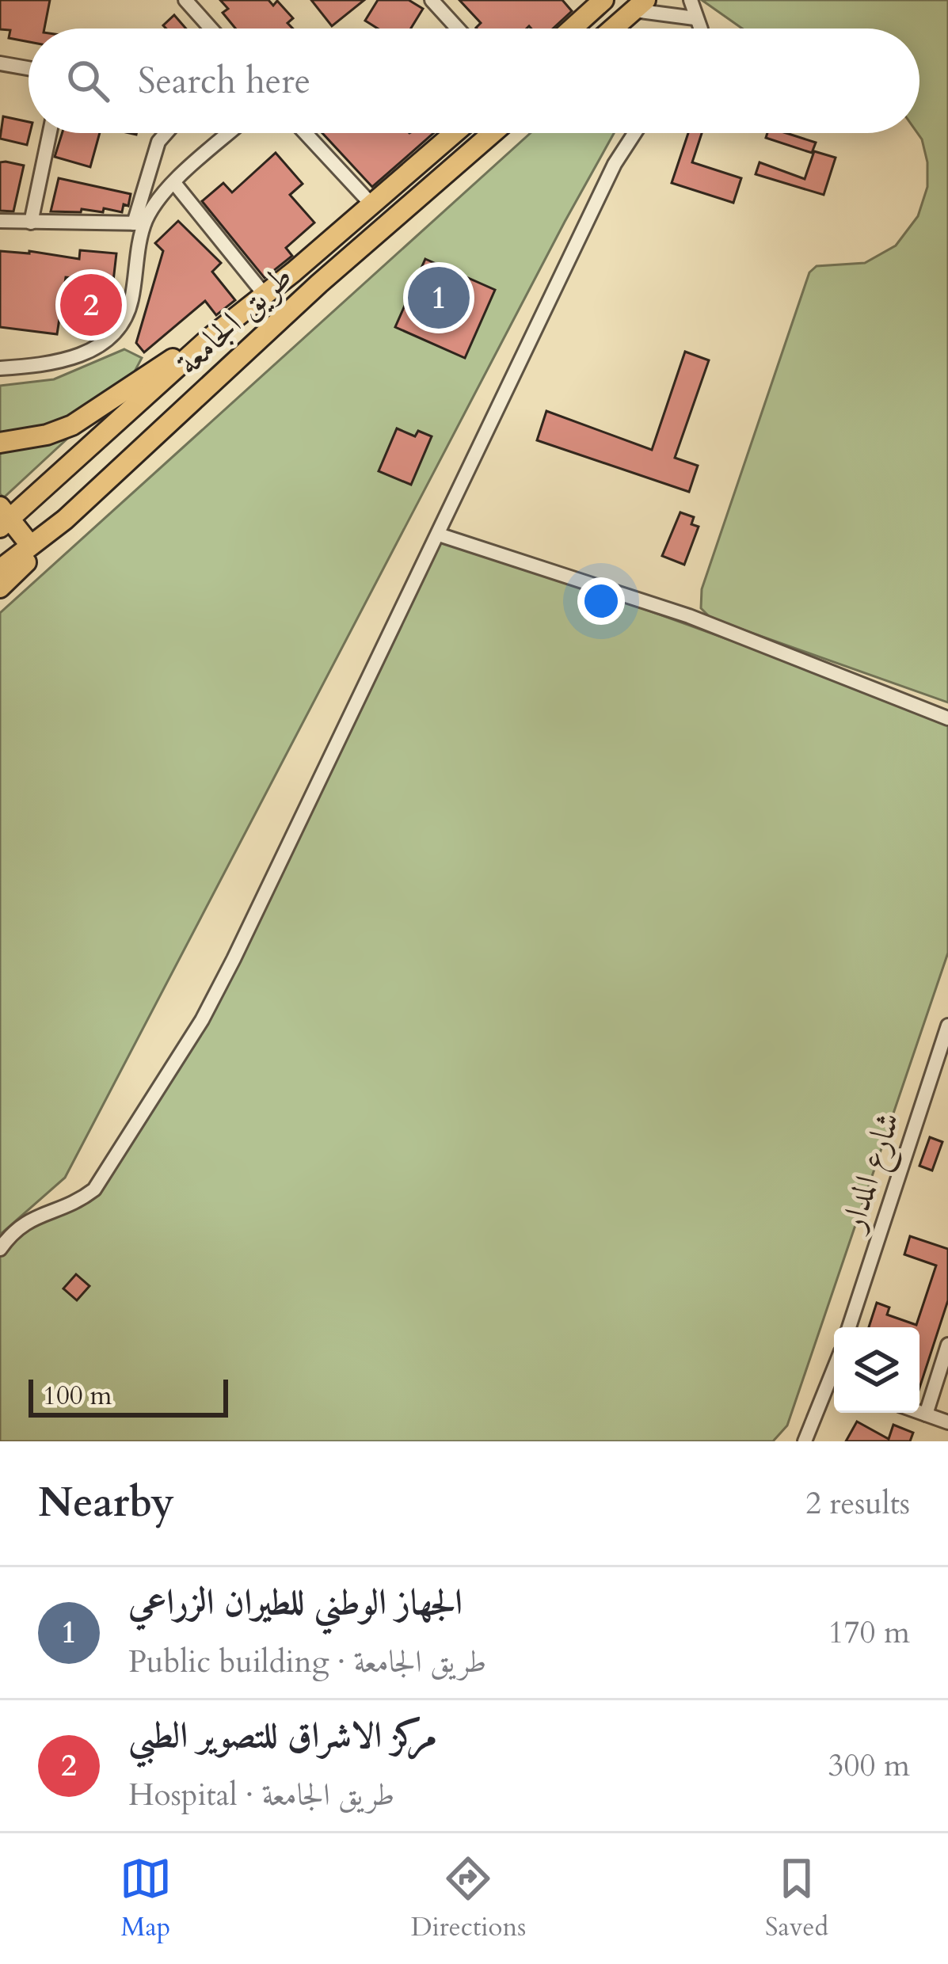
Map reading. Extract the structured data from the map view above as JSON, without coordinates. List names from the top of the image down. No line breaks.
{"streets":{"highway":["طريق الجامعة"],"street":["شارع المدار"]},"scale_bar":"100 m","page":{"search":"Search here","pins":["1","2"],"scale":"100 m","heading":["Nearby","2 results"],"list":[{"mark":"1","name":"الجهاز الوطني للطيران الزراعي","note":"Public building · طريق الجامعة","value":"170 m"},{"mark":"2","name":"مركز الاشراق للتصوير الطبي","note":"Hospital · طريق الجامعة","value":"300 m"}],"nav":["Map","Directions","Saved"]}}
